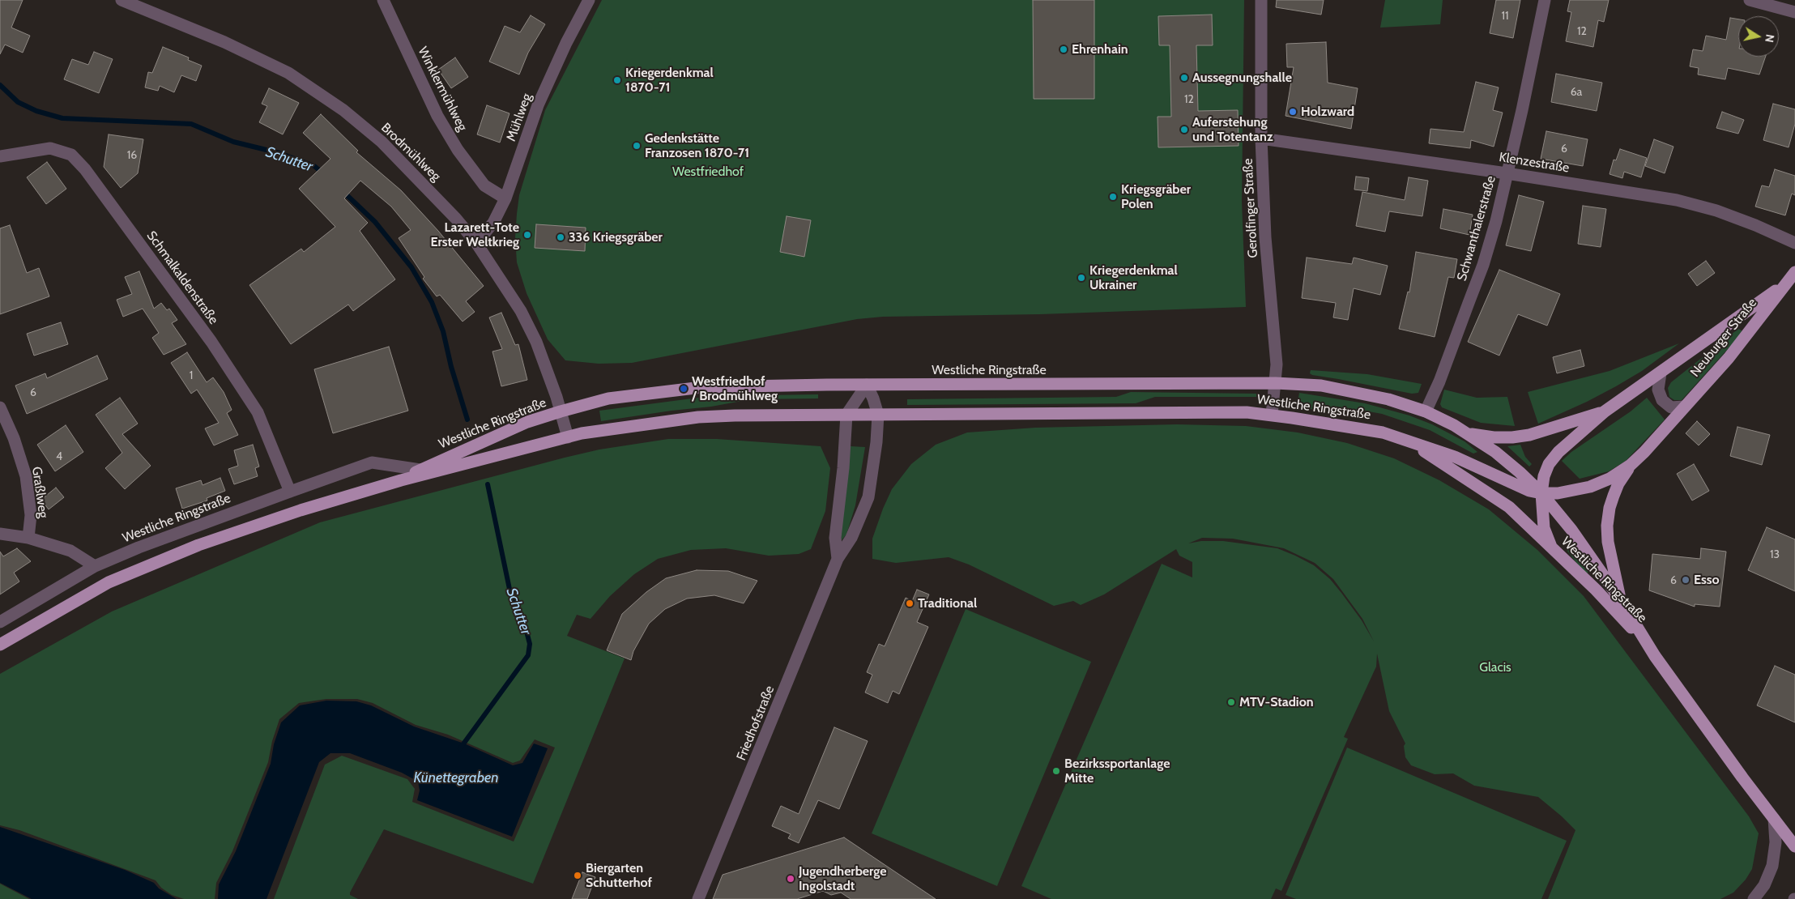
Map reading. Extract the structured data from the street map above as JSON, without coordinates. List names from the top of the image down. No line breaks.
{"streets":{"main road":["Neuburger Straße","Westliche Ringstraße"],"street":["Winklermühlweg","Mühlweg","Brodmühlweg","Klenzestraße","Gerolfinger Straße","Schwanthalerstraße","Schmalkaldenstraße","Graßlweg","Friedhofstraße"]},"crossings":[["Winklermühlweg","Mühlweg"],["Mühlweg","Brodmühlweg"],["Brodmühlweg","Westliche Ringstraße"],["Klenzestraße","Gerolfinger Straße"],["Klenzestraße","Schwanthalerstraße"],["Gerolfinger Straße","Westliche Ringstraße"],["Schwanthalerstraße","Westliche Ringstraße"],["Schmalkaldenstraße","Westliche Ringstraße"],["Neuburger Straße","Westliche Ringstraße"],["Westliche Ringstraße","Graßlweg"],["Westliche Ringstraße","Friedhofstraße"]],"water":["Schutter","Künettegraben"],"parks":["Westfriedhof","Glacis"],"places":["Ehrenhain","Aussegnungshalle","Kriegerdenkmal 1870-71","Holzward","Auferstehung und Totentanz","Gedenkstätte Franzosen 1870-71","Kriegsgräber Polen","Lazarett-Tote Erster Weltkrieg","336 Kriegsgräber","Kriegerdenkmal Ukrainer","Westfriedhof / Brodmühlweg","Esso","Traditional","MTV-Stadion","Bezirkssportanlage Mitte","Biergarten Schutterhof","Jugendherberge Ingolstadt"],"house_numbers":["11","12","6a","12","6","16","1","6","4","13","6"],"north":"right"}
